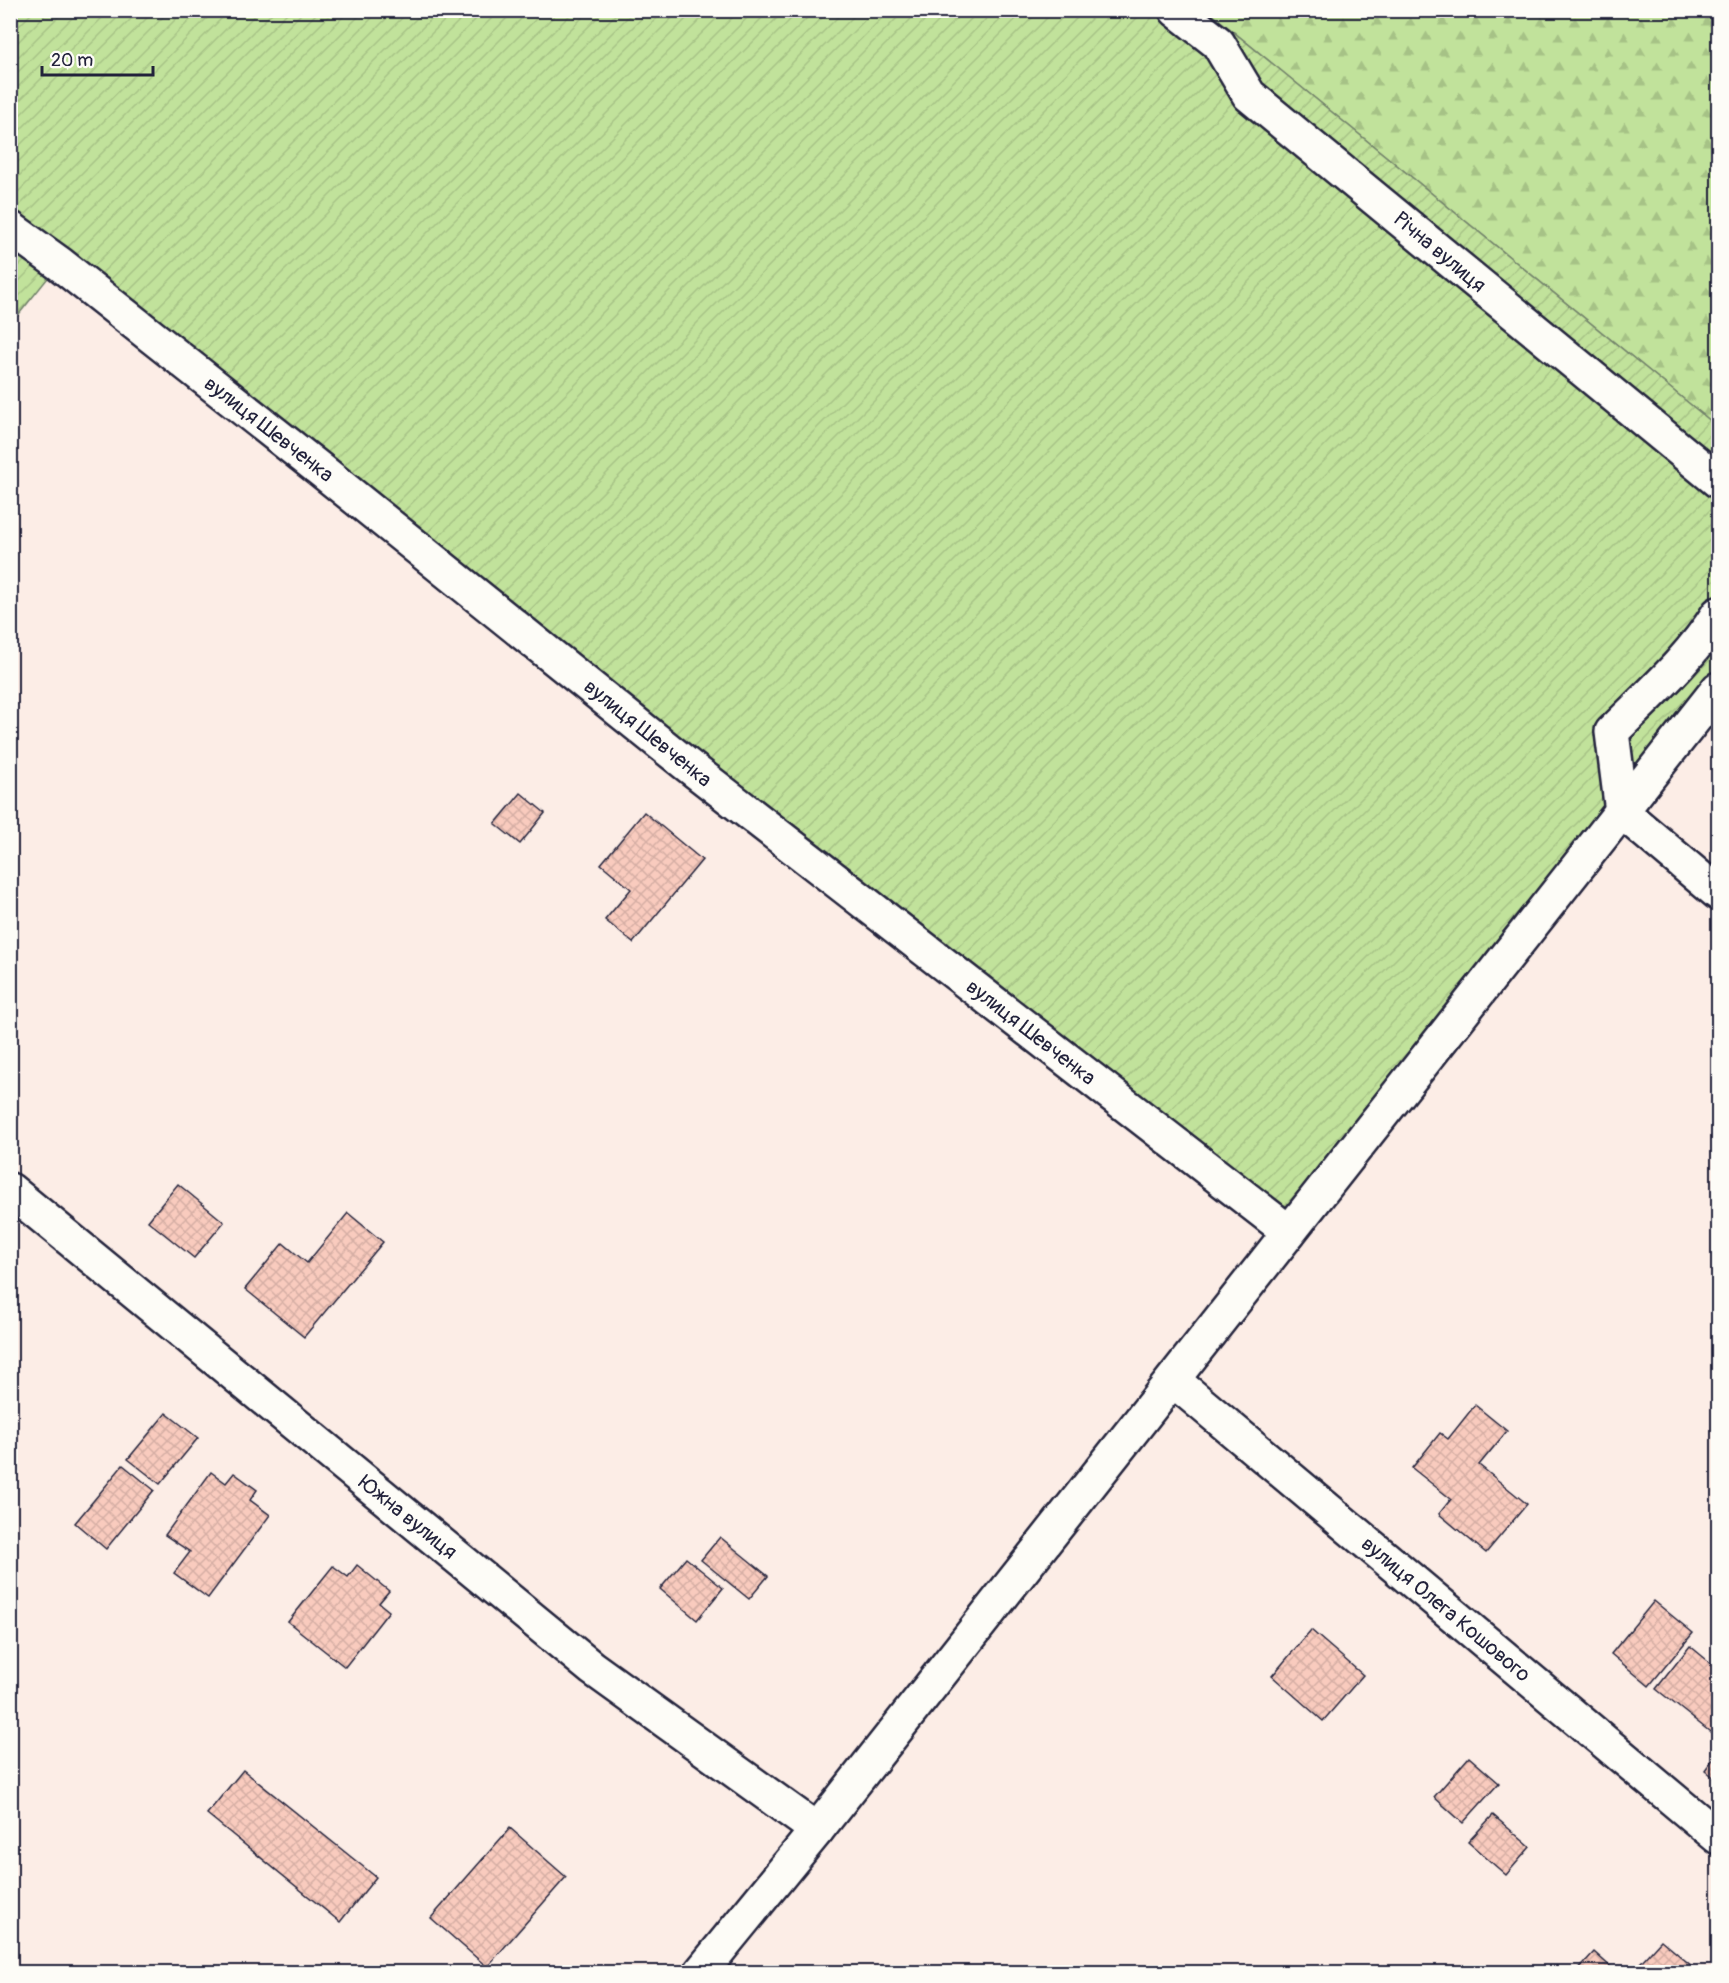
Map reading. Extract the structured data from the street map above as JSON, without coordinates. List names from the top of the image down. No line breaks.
{"streets":{"street":["Річна вулиця","вулиця Шевченка","Южна вулиця","вулиця Олега Кошового"]},"scale_bar":"20 m"}
